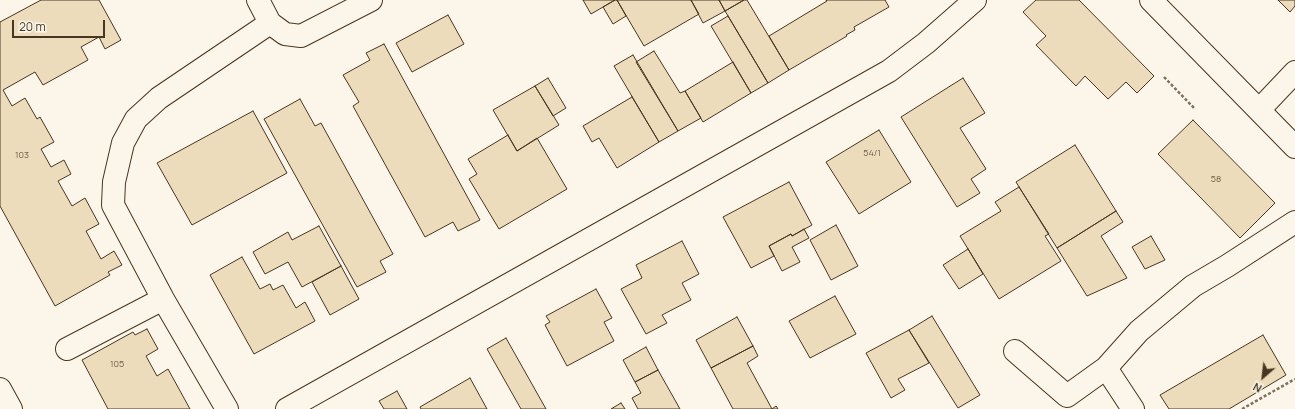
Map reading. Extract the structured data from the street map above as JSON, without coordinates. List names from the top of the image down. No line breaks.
{"house_numbers":["54/1","103","58","105"],"scale_bar":"20 m","north":"bottom left"}
